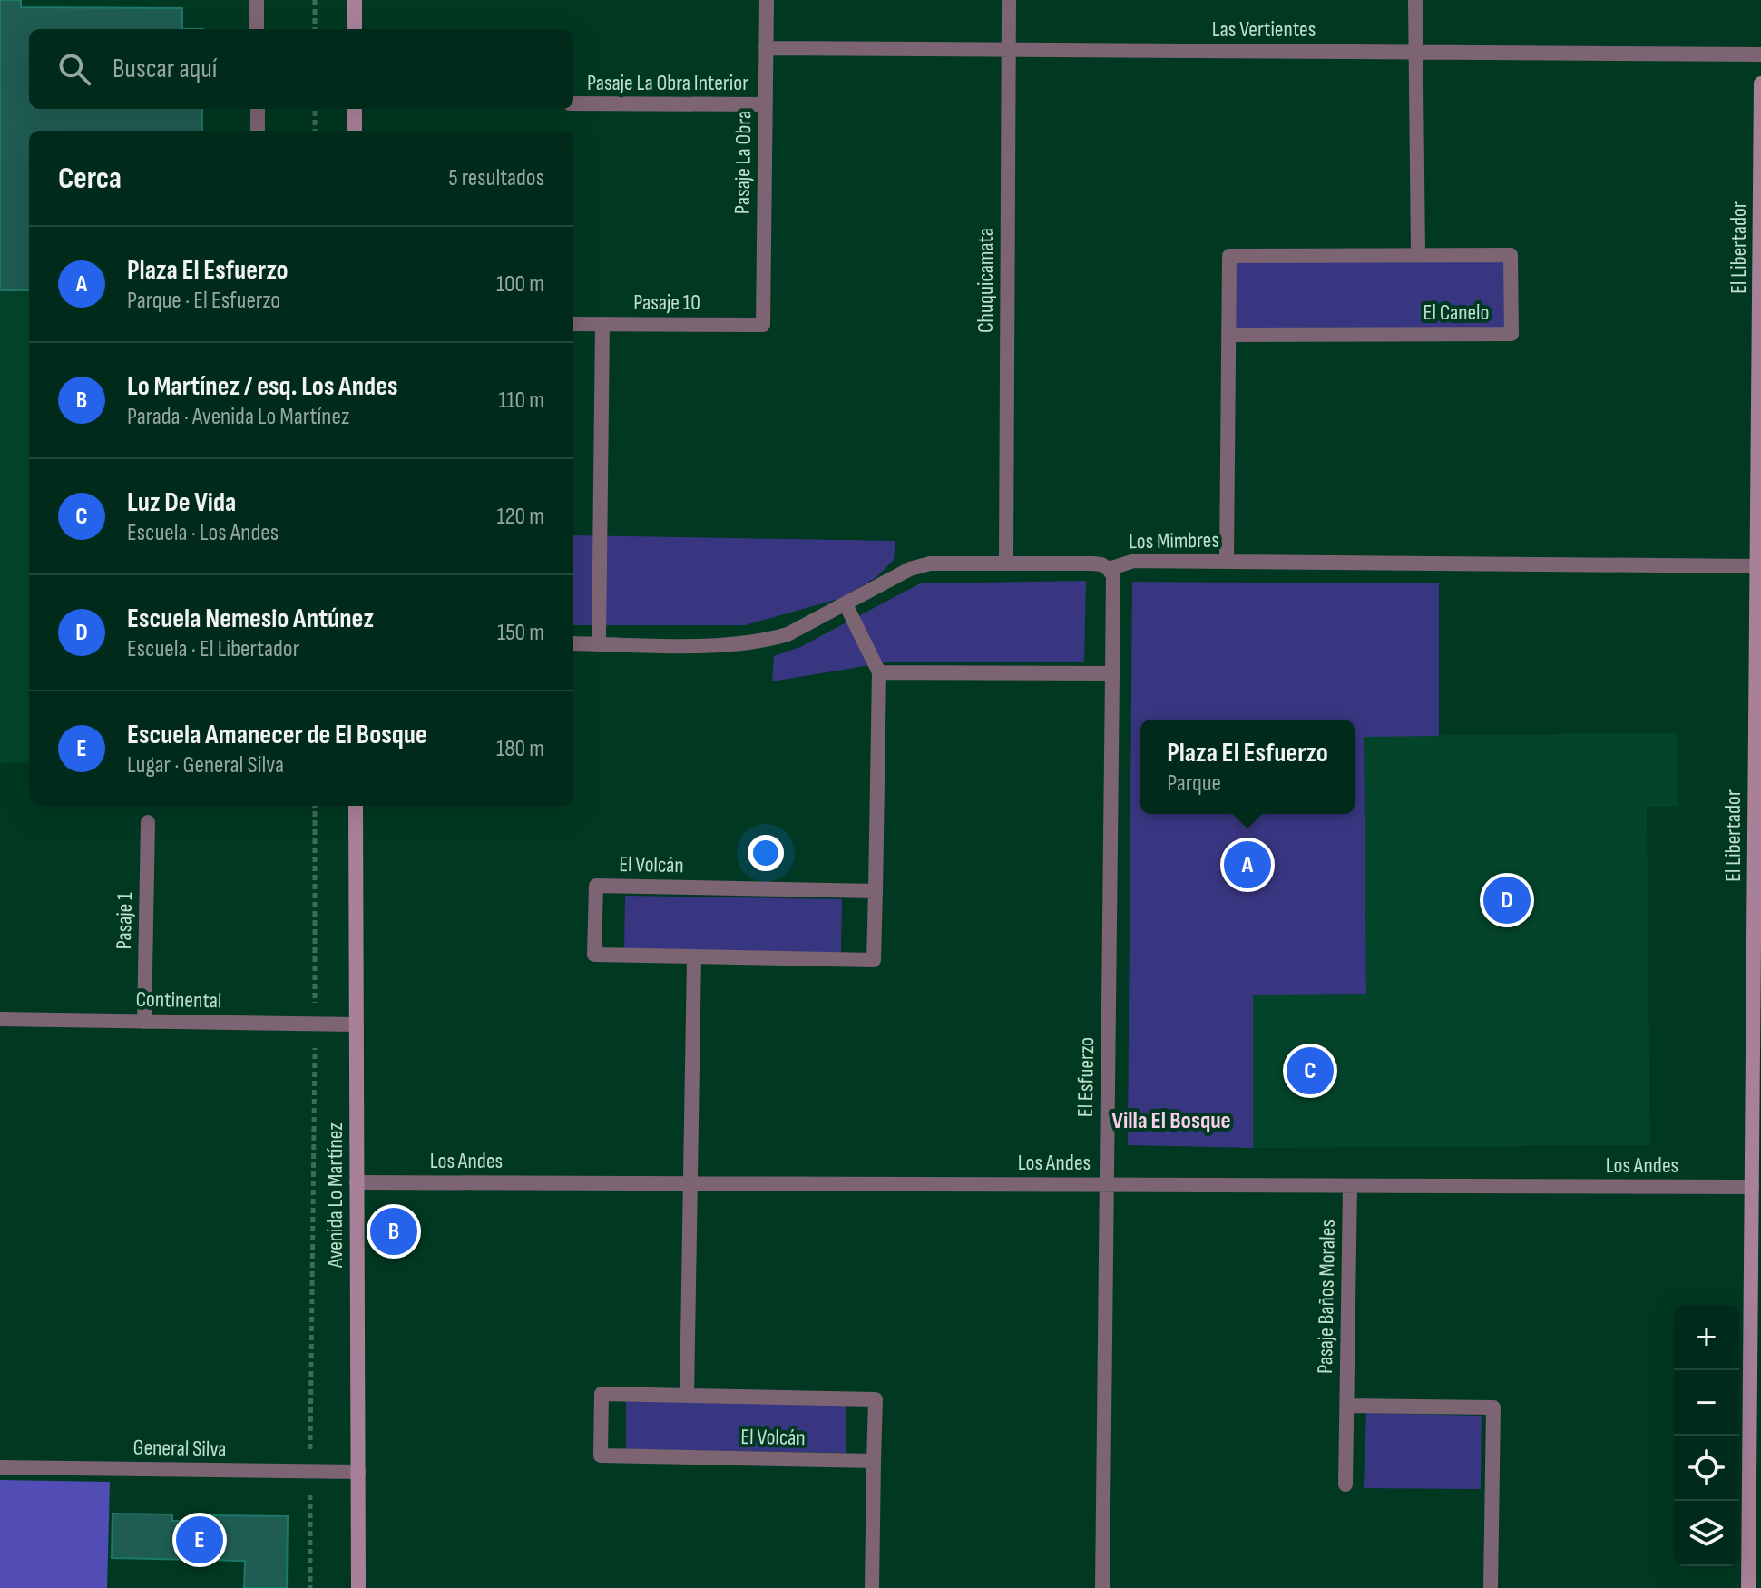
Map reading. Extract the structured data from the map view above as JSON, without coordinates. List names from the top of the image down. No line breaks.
{"streets":{"street":["Las Vertientes","Pasaje La Obra Interior","Pasaje La Obra","El Libertador","Chuquicamata","Pasaje 10","El Canelo","Los Mimbres","El Volcán","Pasaje 1","Continental","El Esfuerzo","Los Andes","Avenida Lo Martínez","Pasaje Baños Morales","General Silva"]},"crossings":[["Las Vertientes","Pasaje La Obra"],["Las Vertientes","Chuquicamata"],["Pasaje La Obra Interior","Pasaje La Obra"],["Pasaje La Obra","Pasaje 10"],["El Libertador","Los Mimbres"],["El Libertador","Los Andes"],["Chuquicamata","Los Mimbres"],["El Canelo","Los Mimbres"],["Los Mimbres","El Volcán"],["Los Mimbres","El Esfuerzo"],["Pasaje 1","Continental"],["Continental","Avenida Lo Martínez"],["El Esfuerzo","Los Andes"],["Los Andes","Avenida Lo Martínez"],["Los Andes","Pasaje Baños Morales"],["Avenida Lo Martínez","General Silva"]],"districts":["Villa El Bosque"],"page":{"search":"Buscar aquí","heading":["Cerca","5 resultados"],"list":[{"mark":"A","name":"Plaza El Esfuerzo","note":"Parque · El Esfuerzo","value":"100 m"},{"mark":"B","name":"Lo Martínez / esq. Los Andes","note":"Parada · Avenida Lo Martínez","value":"110 m"},{"mark":"C","name":"Luz De Vida","note":"Escuela · Los Andes","value":"120 m"},{"mark":"D","name":"Escuela Nemesio Antúnez","note":"Escuela · El Libertador","value":"150 m"},{"mark":"E","name":"Escuela Amanecer de El Bosque","note":"Lugar · General Silva","value":"180 m"}],"popup":["Plaza El Esfuerzo","Parque"],"pins":["A","D","C","B","E"],"map_buttons":["+","−"]}}
